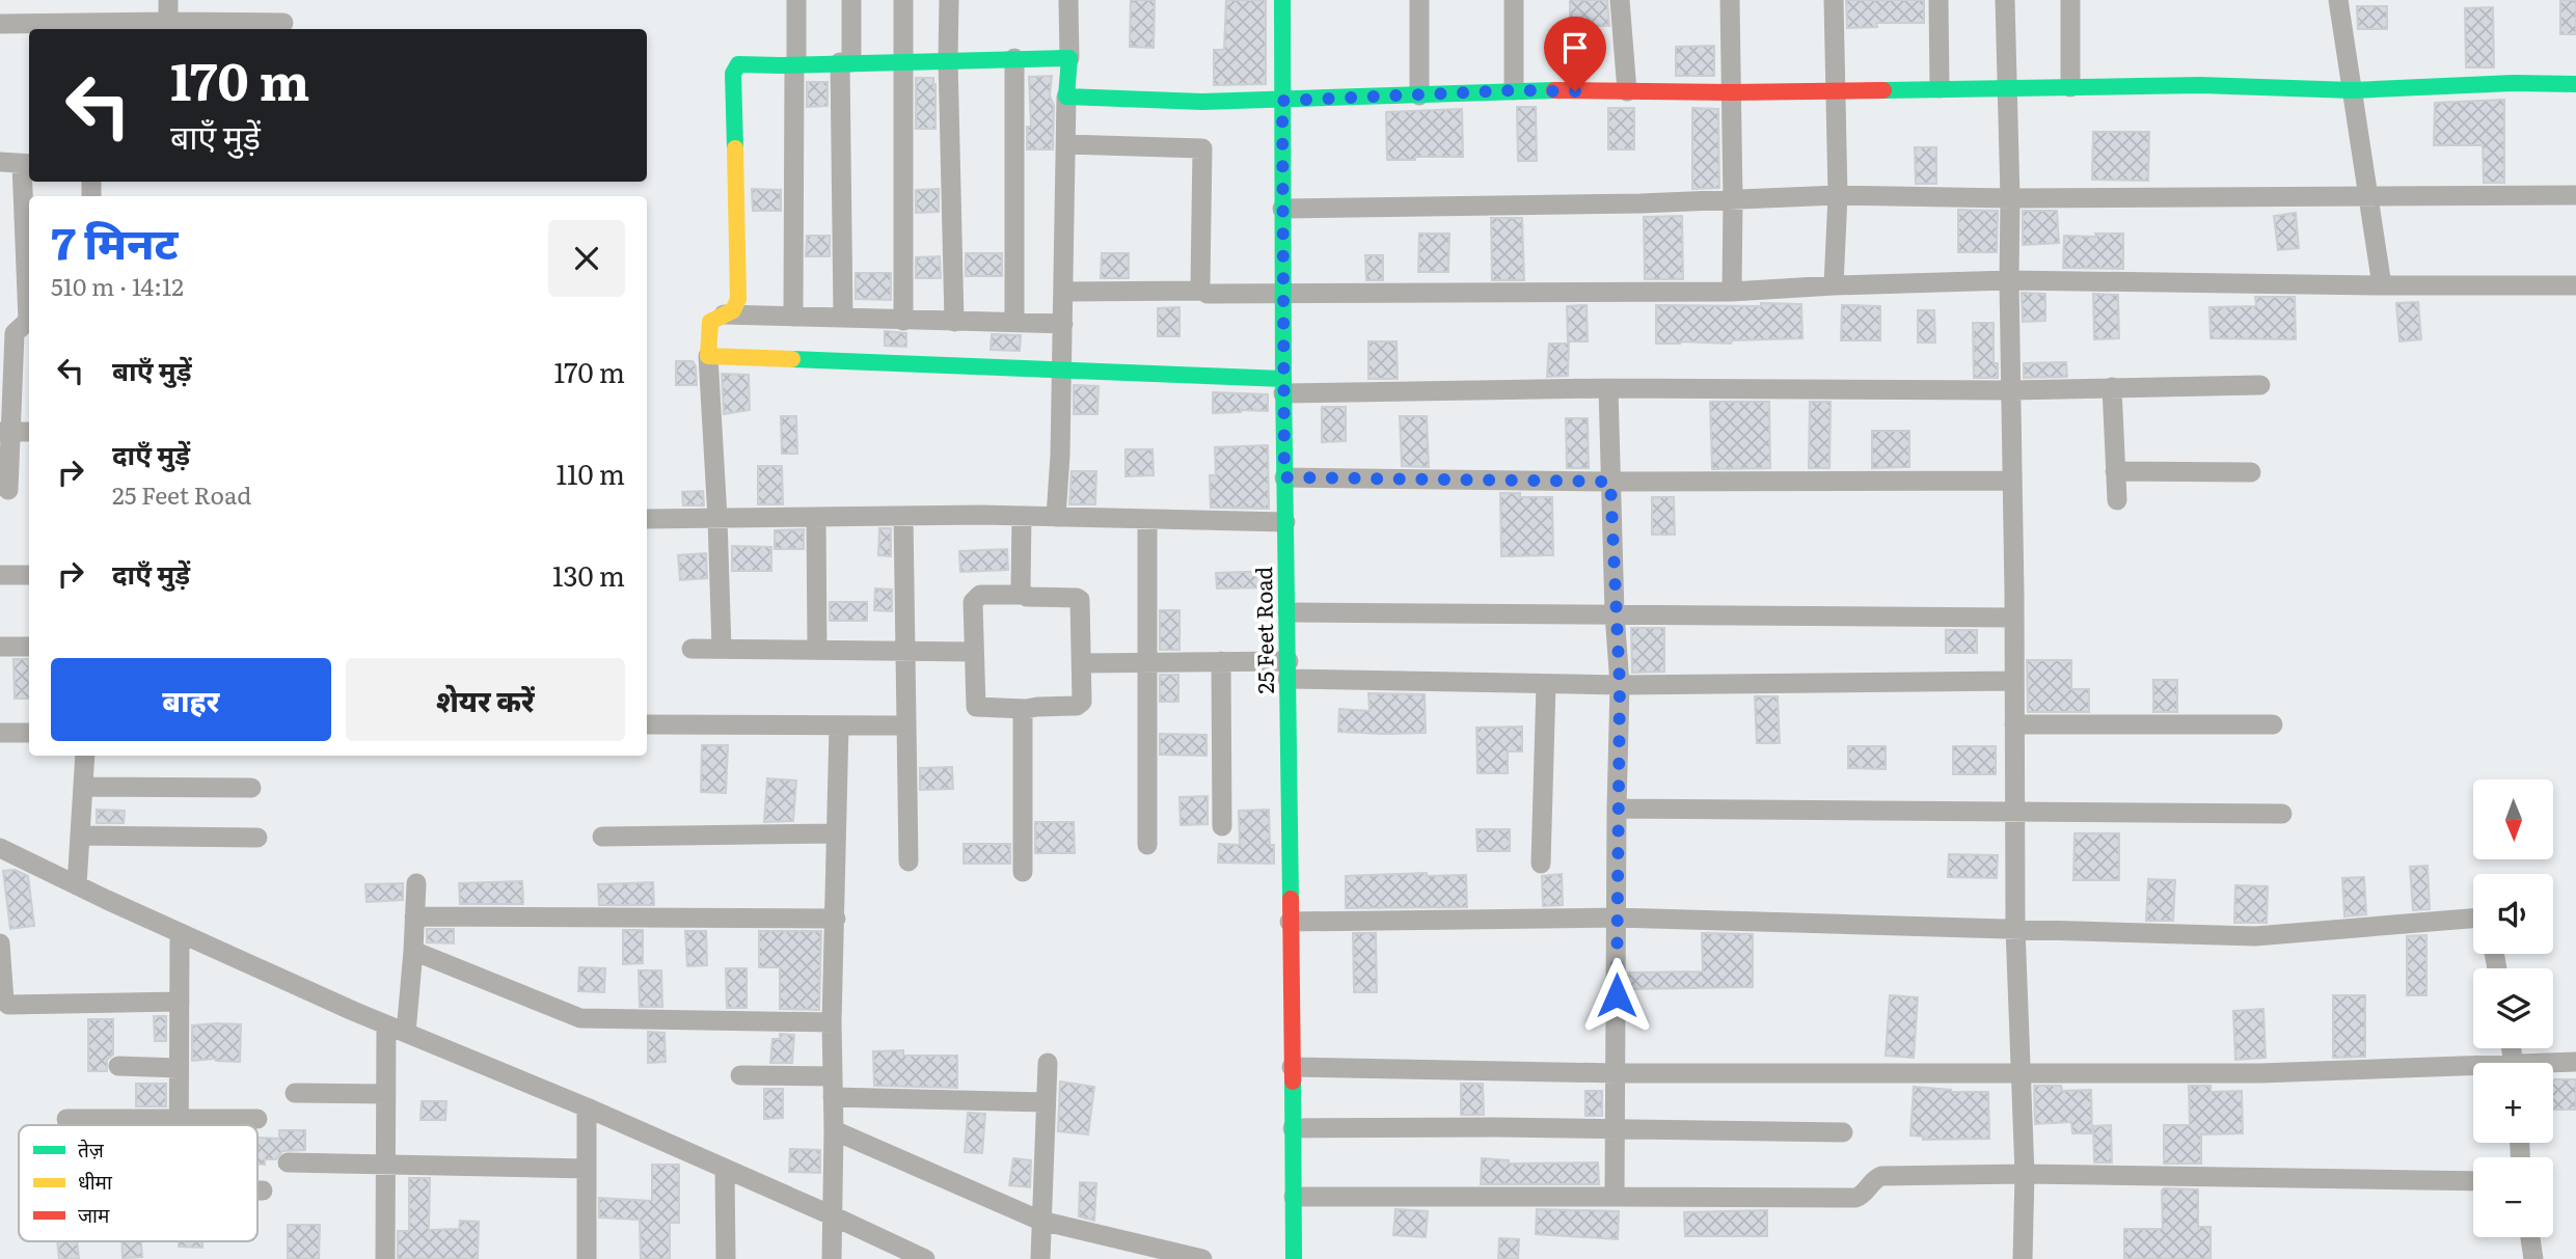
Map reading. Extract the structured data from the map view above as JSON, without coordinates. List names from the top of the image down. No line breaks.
{"streets":{"street":["25 Feet Road"]},"legend":["तेज़","धीमा","जाम"],"north":"bottom","page":{"turn":["170 m","बाएँ मुड़ें"],"heading":["7 मिनट","510 m · 14:12"],"list":[{"name":"बाएँ मुड़ें","value":"170 m"},{"name":"दाएँ मुड़ें","note":"25 Feet Road","value":"110 m"},{"name":"दाएँ मुड़ें","value":"130 m"}],"buttons":["बाहर","शेयर करें"],"map_buttons":["+","−"]}}
